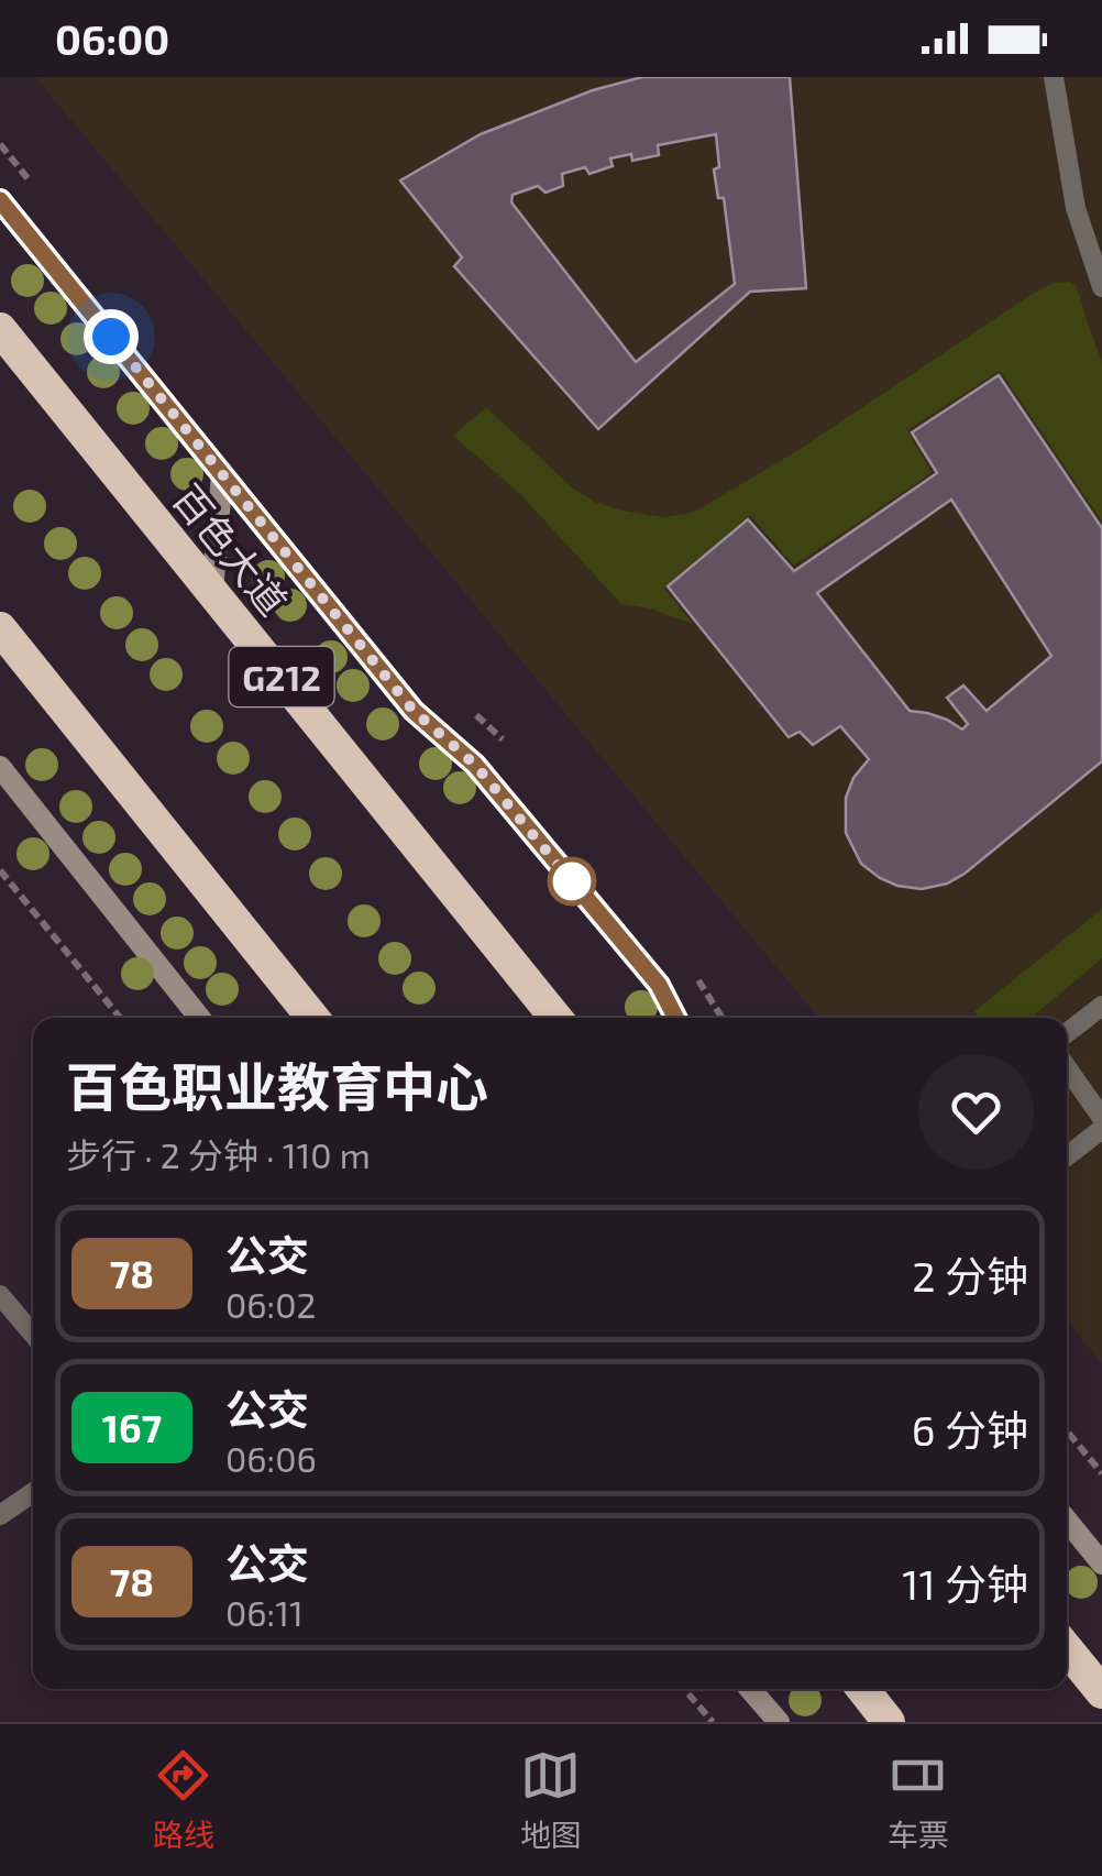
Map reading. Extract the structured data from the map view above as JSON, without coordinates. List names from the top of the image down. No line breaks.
{"streets":{"highway":["百色大道","G212"]},"lines":["bus line 78"],"page":{"status":"06:00","heading":["百色职业教育中心","步行 · 2 分钟 · 110 m"],"list":[{"mark":"78","name":"公交","note":"06:02","value":"2 分钟"},{"mark":"167","name":"公交","note":"06:06","value":"6 分钟"},{"mark":"78","name":"公交","note":"06:11","value":"11 分钟"}],"tabs":["路线","地图","车票"]}}
